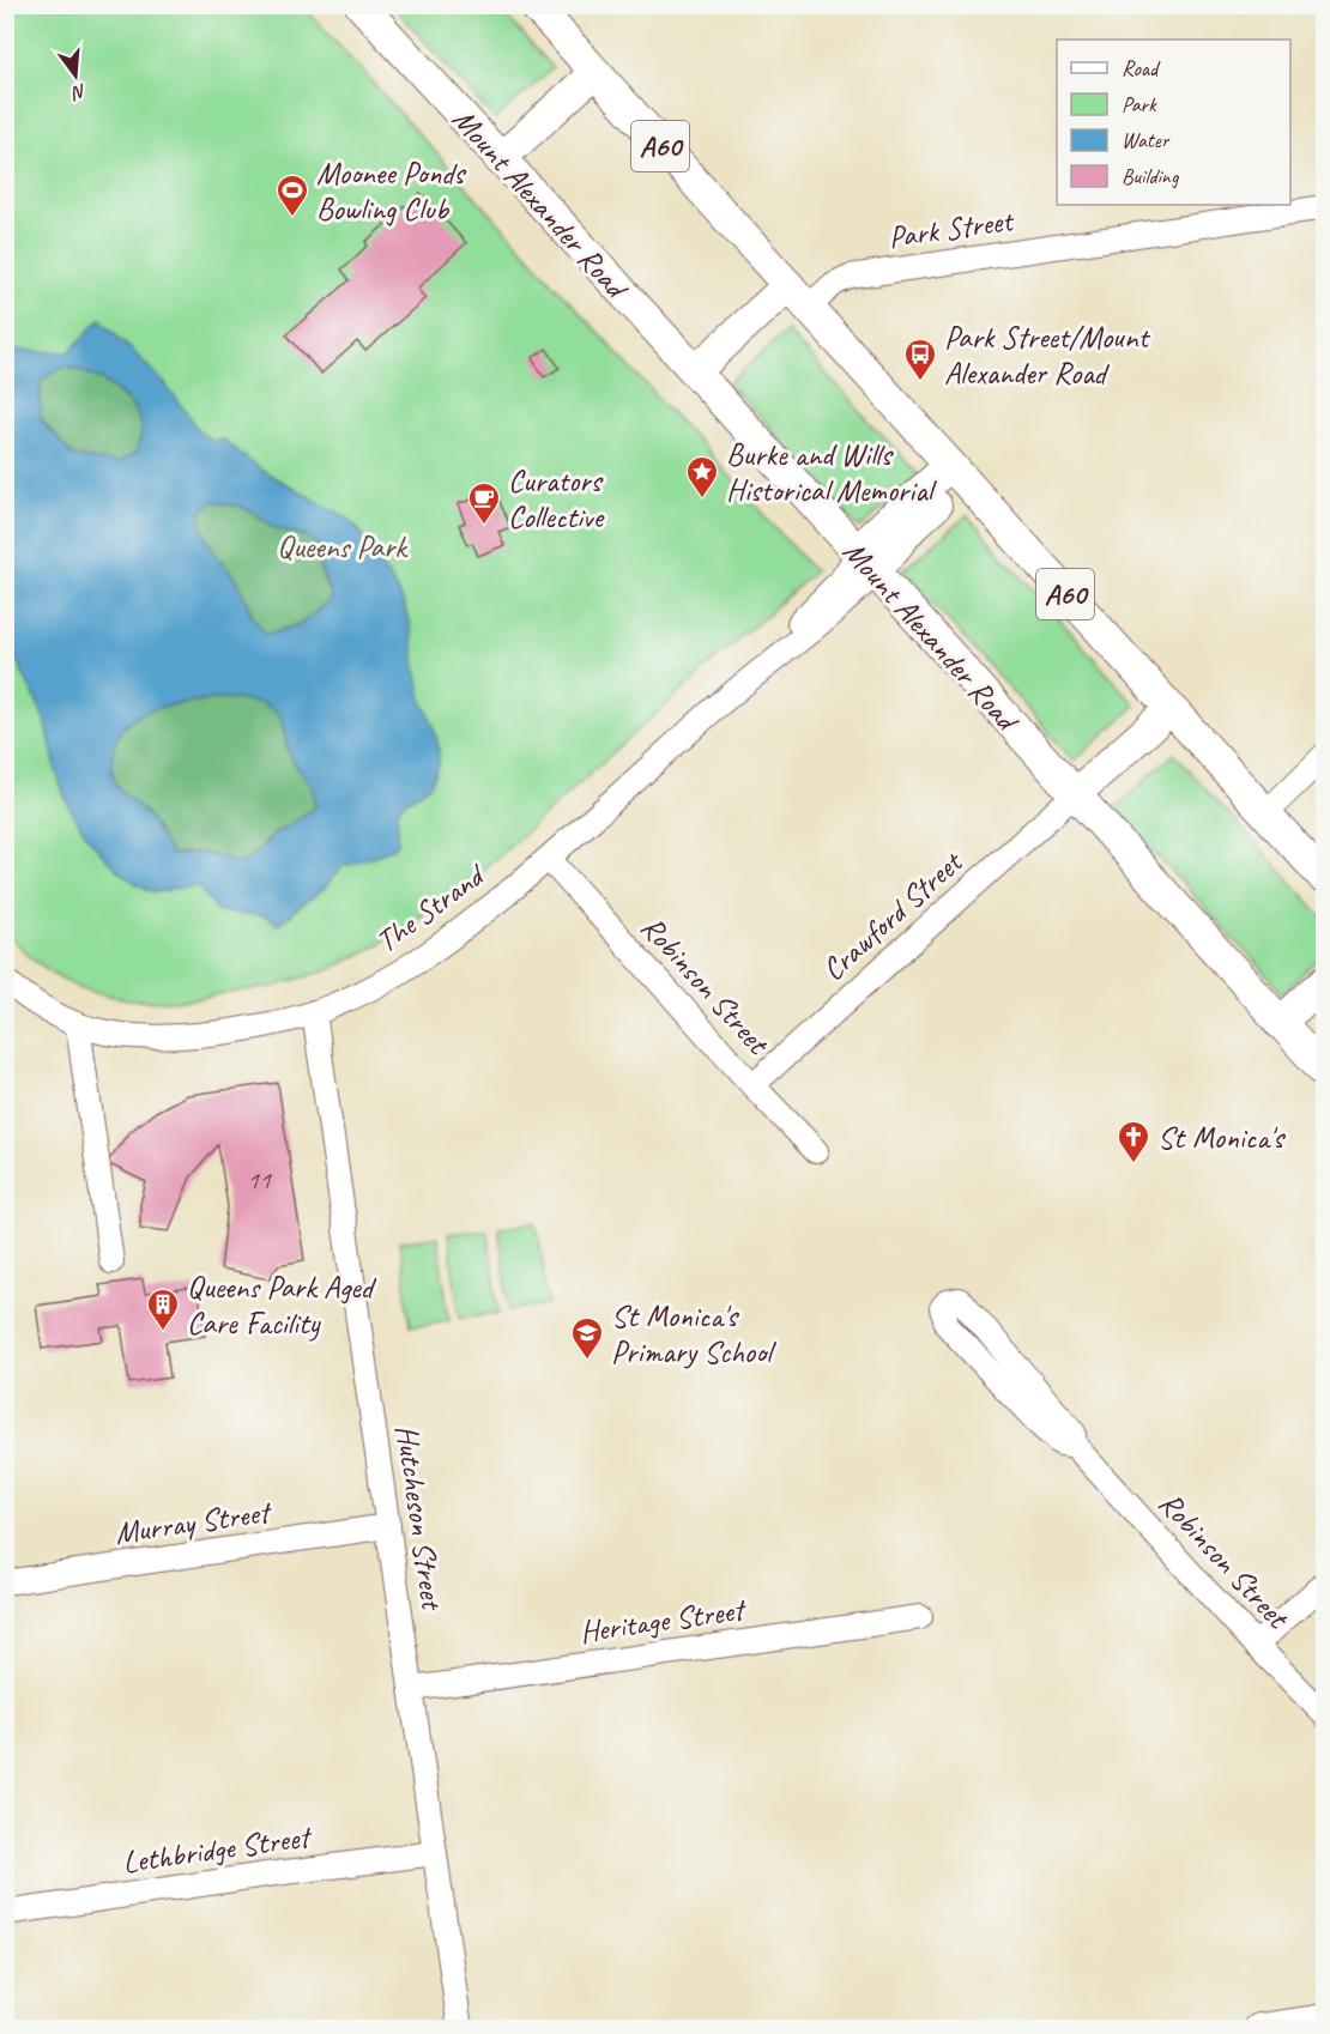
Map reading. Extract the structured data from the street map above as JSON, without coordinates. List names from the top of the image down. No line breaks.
{"streets":{"main road":["A60","Mount Alexander Road"],"street":["Park Street","The Strand","Crawford Street","Robinson Street","Hutcheson Street","Murray Street","Heritage Street","Lethbridge Street"]},"crossings":[["A60","Park Street"],["Mount Alexander Road","The Strand"],["Mount Alexander Road","Crawford Street"],["The Strand","Robinson Street"],["The Strand","Hutcheson Street"],["Crawford Street","Robinson Street"],["Hutcheson Street","Murray Street"],["Hutcheson Street","Heritage Street"],["Hutcheson Street","Lethbridge Street"]],"parks":["Queens Park"],"places":{"sports":["Moonee Ponds Bowling Club"],"bus stop":["Park Street/Mount Alexander Road"],"place":["Burke and Wills Historical Memorial"],"cafe":["Curators Collective"],"church":["St Monica's"],"building":["Queens Park Aged Care Facility"],"school or university":["St Monica's Primary School"]},"house_numbers":["11"],"legend":["Road","Park","Water","Building"],"north":"bottom"}
